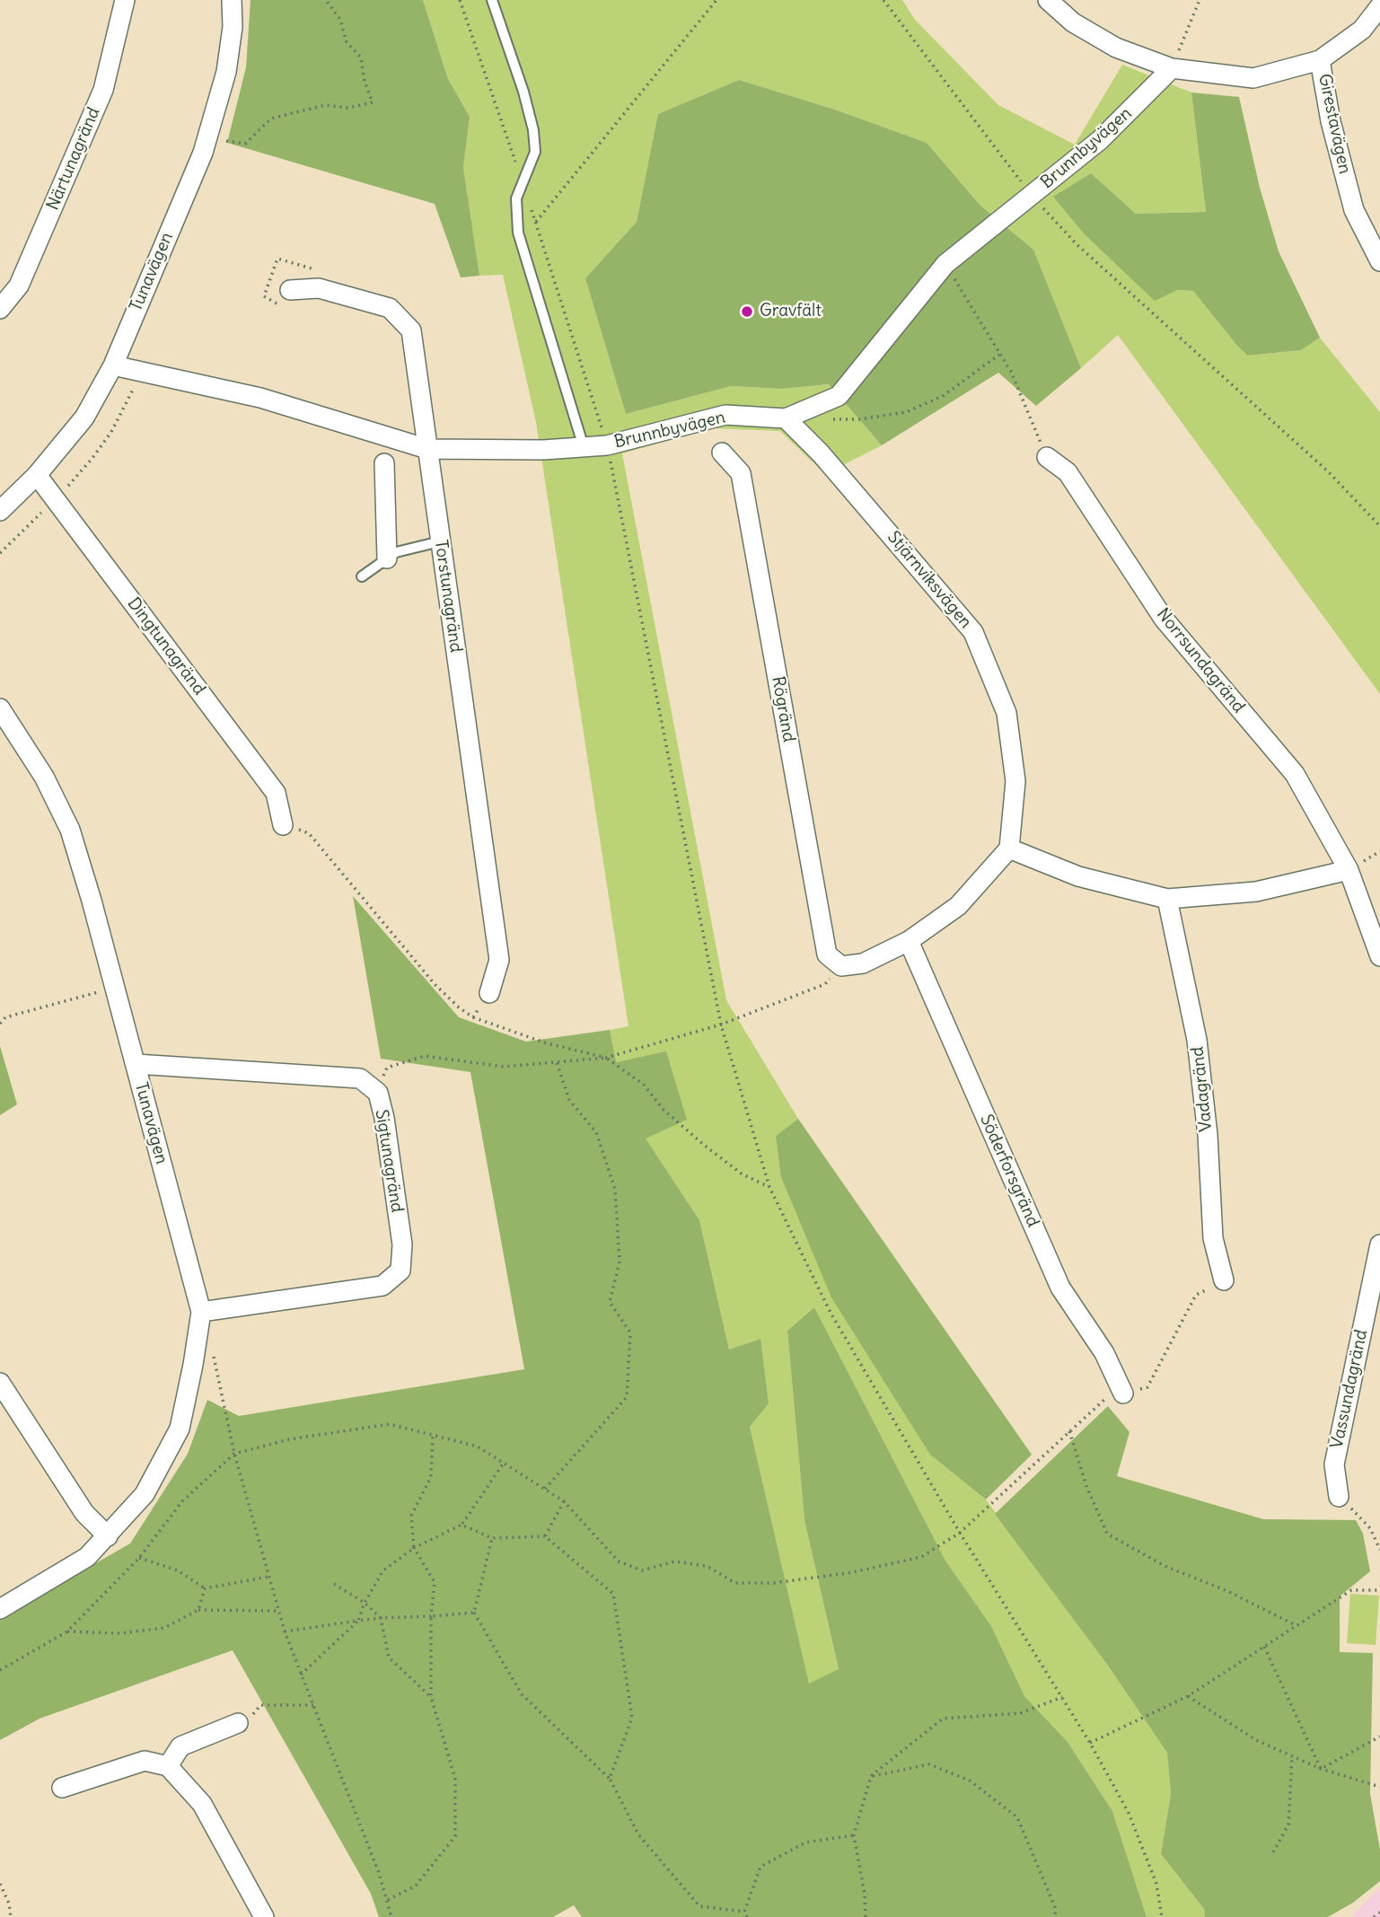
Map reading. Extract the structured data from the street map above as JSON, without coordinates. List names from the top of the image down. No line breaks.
{"streets":{"street":["Girestavägen","Brunnbyvägen","Närtunagränd","Tunavägen","Stjärnviksvägen","Torstunagränd","Dingtunagränd","Norrsundagränd","Rögränd","Vadagränd","Sigtunagränd","Söderforsgränd","Vassundagränd"]},"crossings":[["Brunnbyvägen","Tunavägen"],["Brunnbyvägen","Stjärnviksvägen"],["Brunnbyvägen","Torstunagränd"],["Tunavägen","Dingtunagränd"],["Tunavägen","Sigtunagränd"]],"places":["Gravfält"]}
